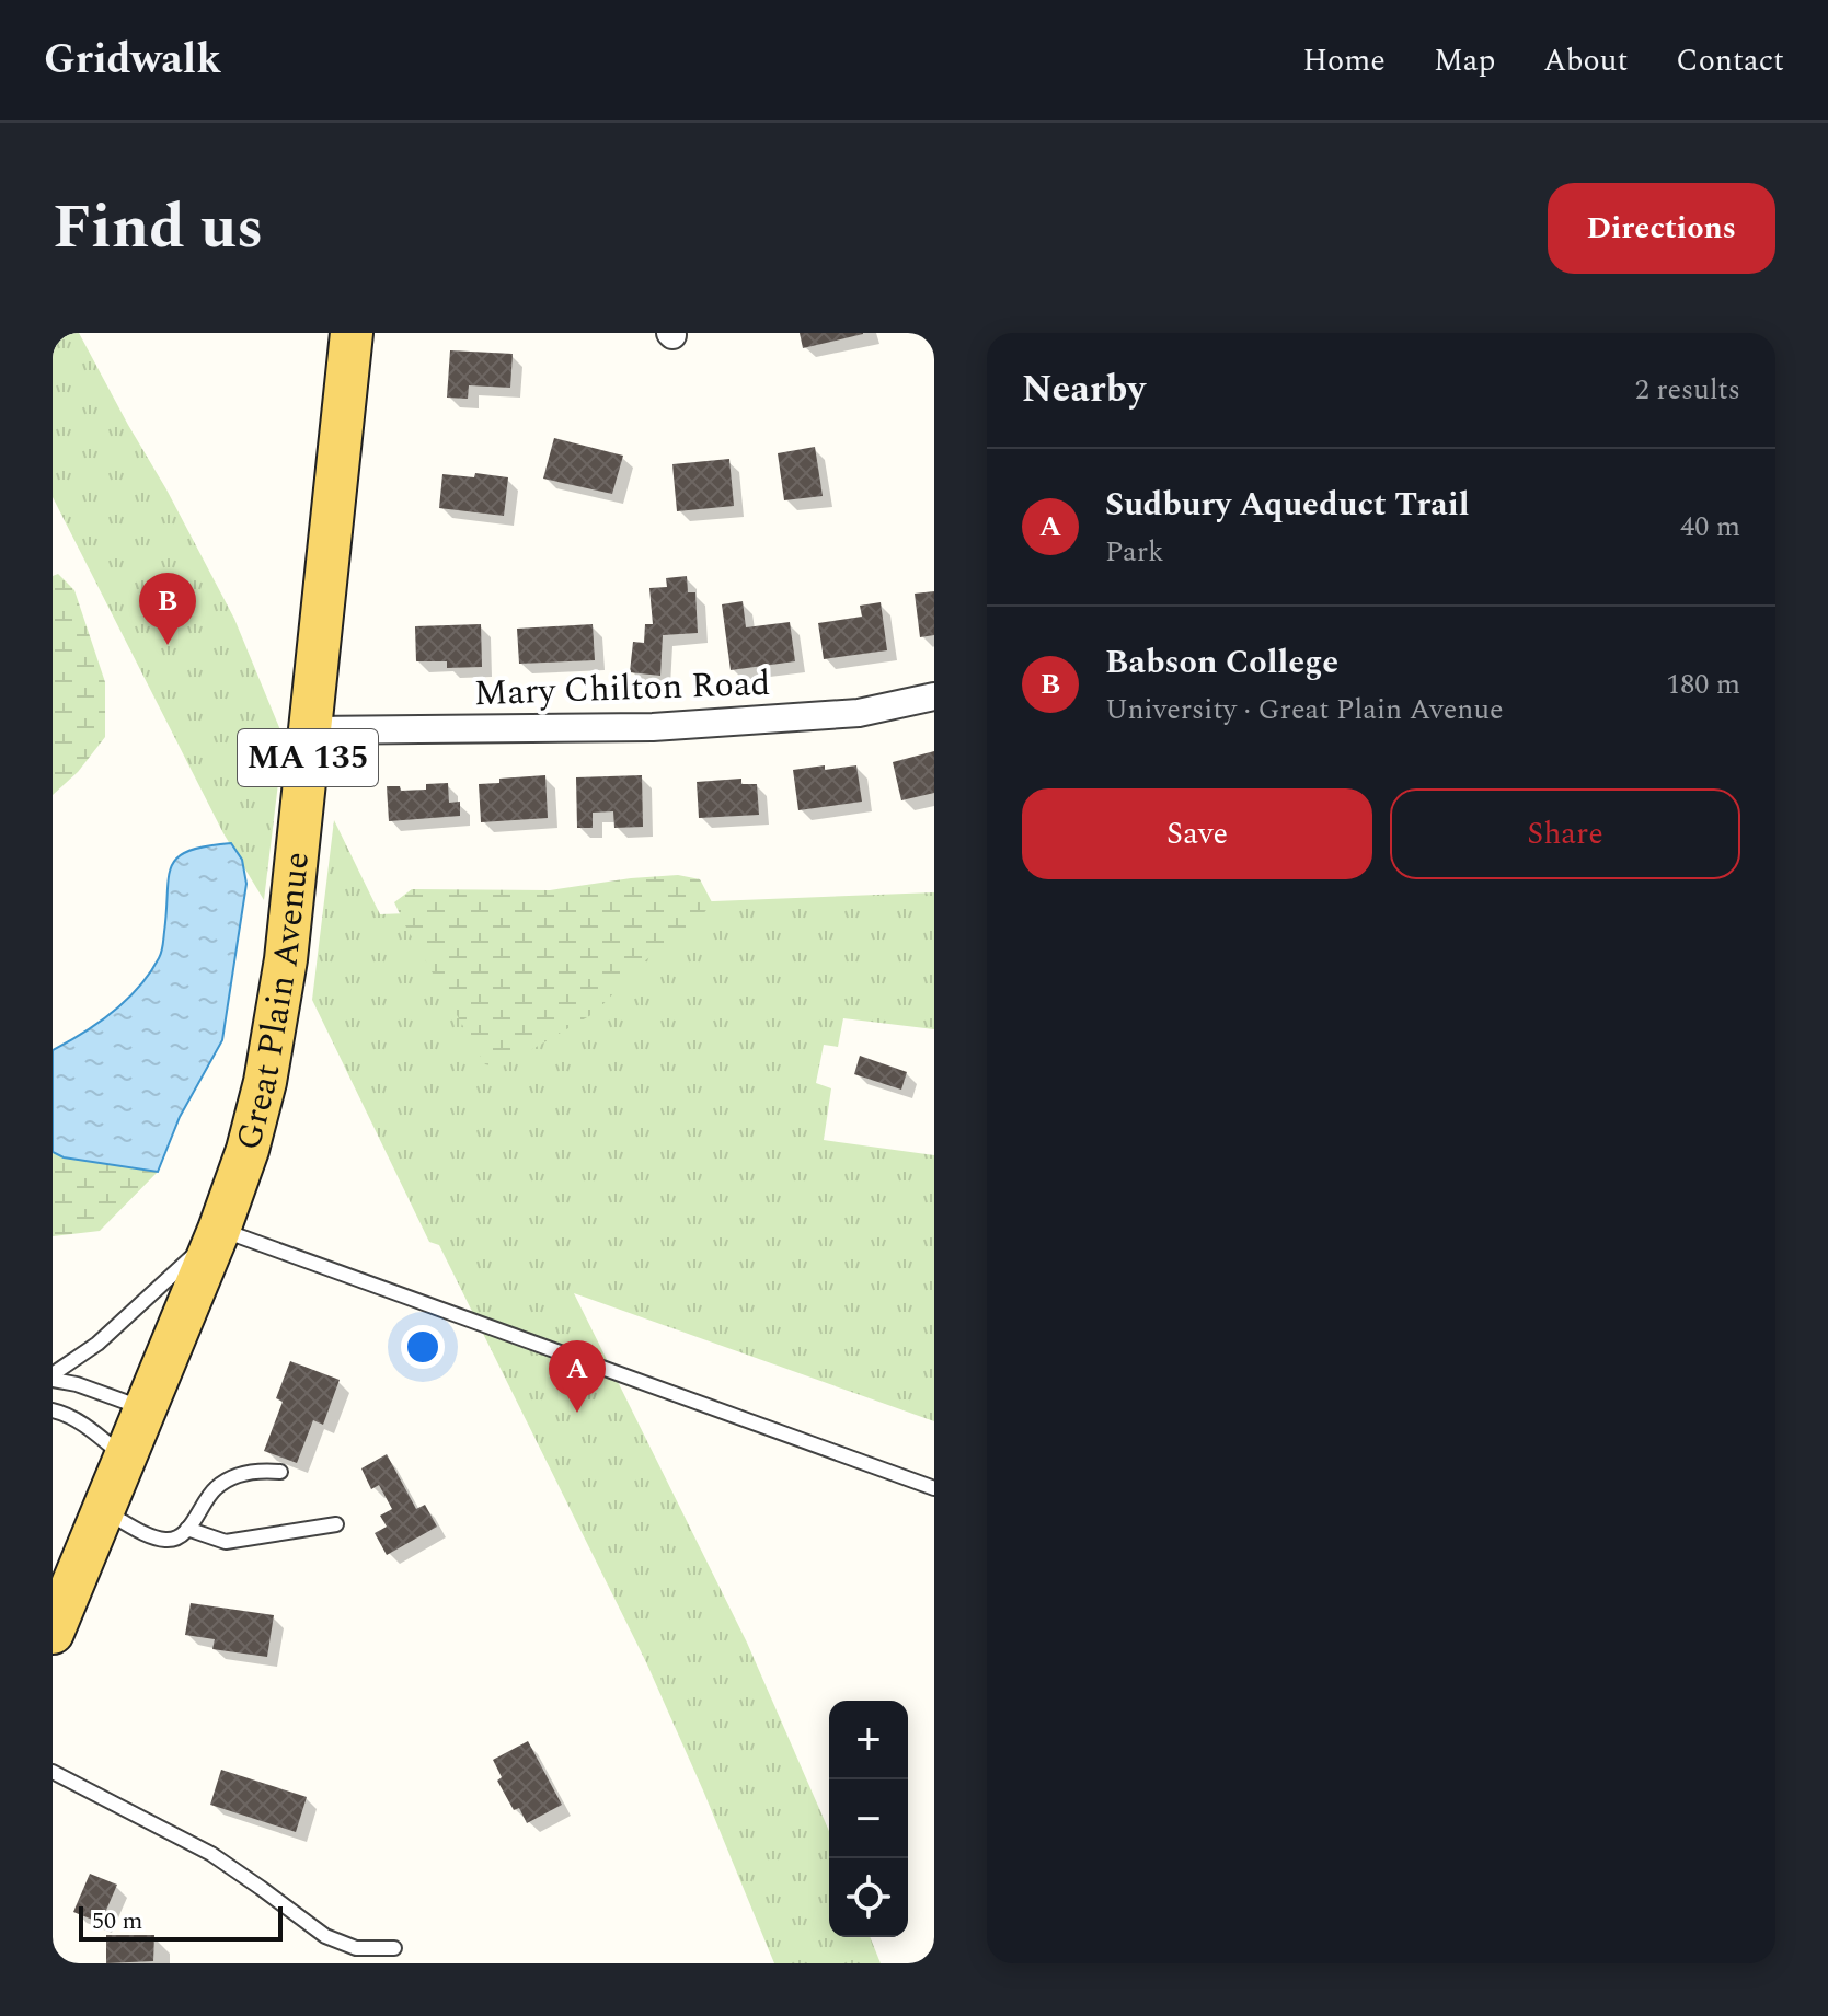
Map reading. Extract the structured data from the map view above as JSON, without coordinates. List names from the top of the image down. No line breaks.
{"streets":{"main road":["MA 135","Great Plain Avenue"],"street":["Mary Chilton Road"]},"crossings":[["Mary Chilton Road","Great Plain Avenue"]],"scale_bar":"50 m","page":{"header":"Gridwalk","nav":["Home","Map","About","Contact"],"title":"Find us","buttons":["Directions",["Save","Share"]],"heading":["Nearby","2 results"],"list":[{"mark":"A","name":"Sudbury Aqueduct Trail","note":"Park","value":"40 m"},{"mark":"B","name":"Babson College","note":"University · Great Plain Avenue","value":"180 m"}],"pins":["B","A"],"map_buttons":["+","−"],"scale":"50 m"}}
